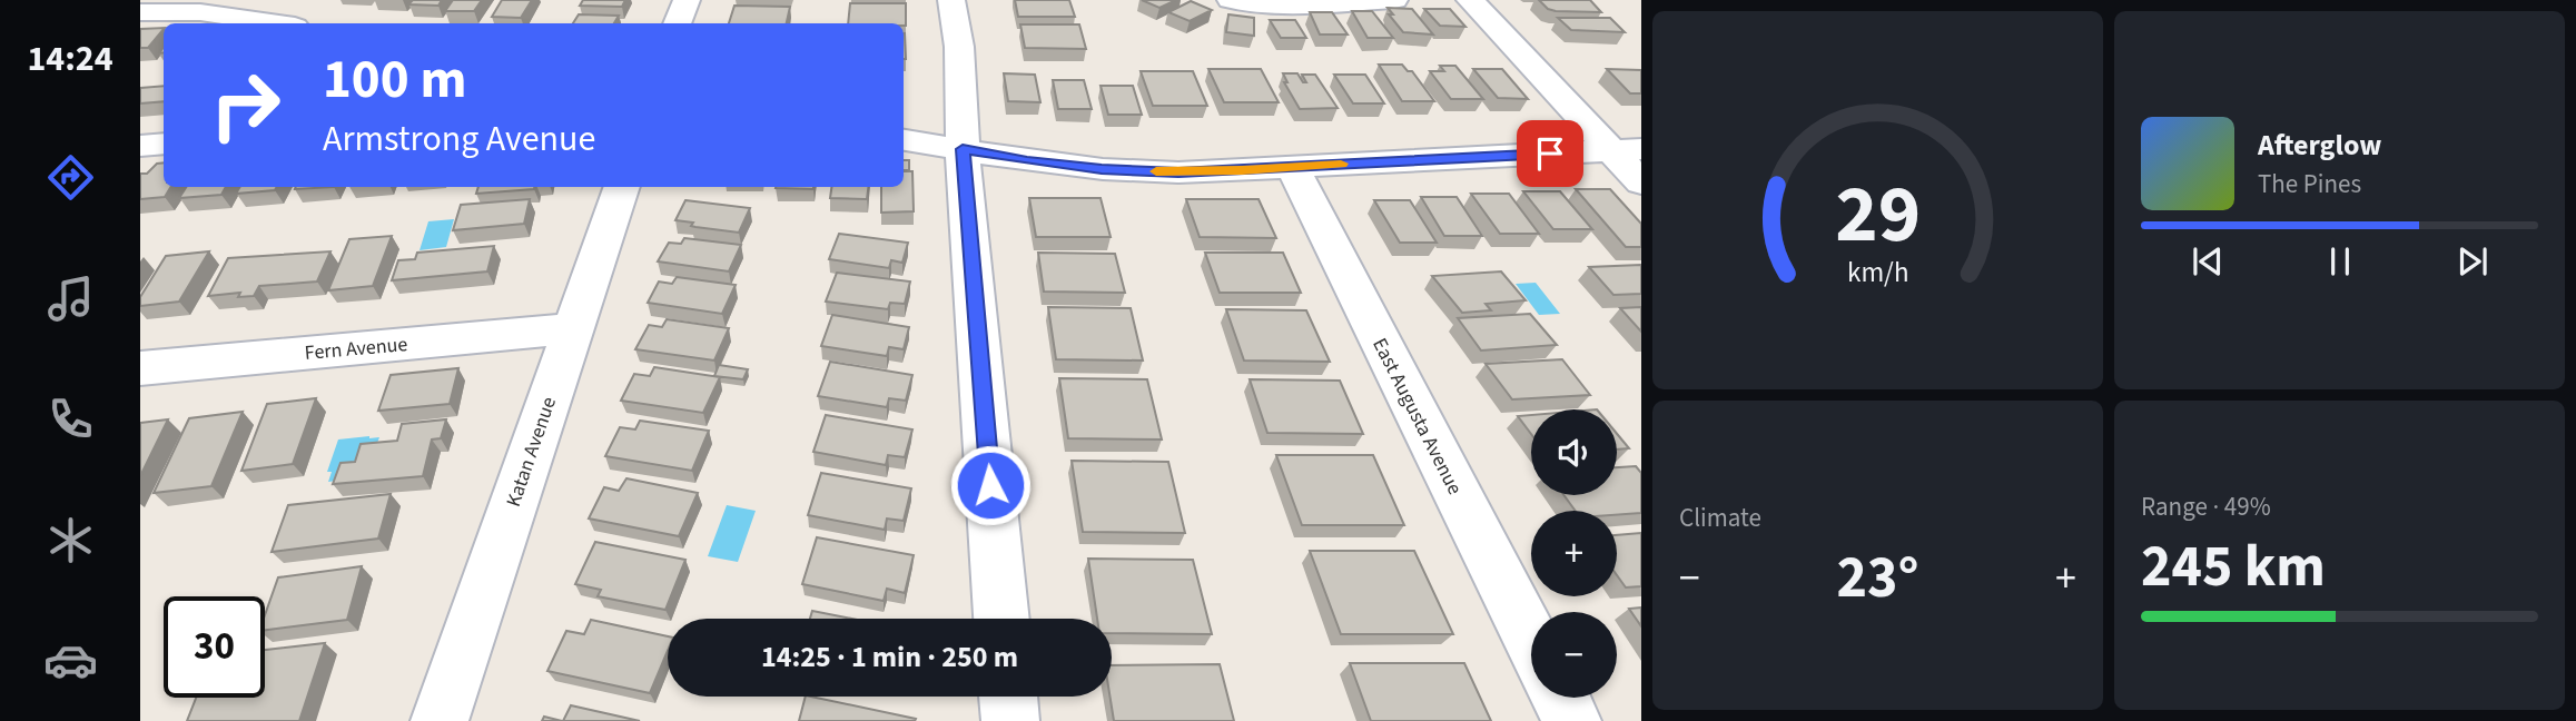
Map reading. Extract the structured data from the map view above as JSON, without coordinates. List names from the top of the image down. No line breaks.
{"streets":{"street":["Fern Avenue","East Augusta Avenue","Katan Avenue"]},"crossings":[["Fern Avenue","Katan Avenue"]],"page":{"tabs":"14:24","turn":["100 m","Armstrong Avenue"],"song":["Afterglow","The Pines"],"tile":["Climate",["Range · 49%","245 km"]],"map_buttons":["+","−"],"heat":["−","23°","+"],"limit":"30","trip":"14:25 · 1 min · 250 m","gauge":["29","km/h"]}}
